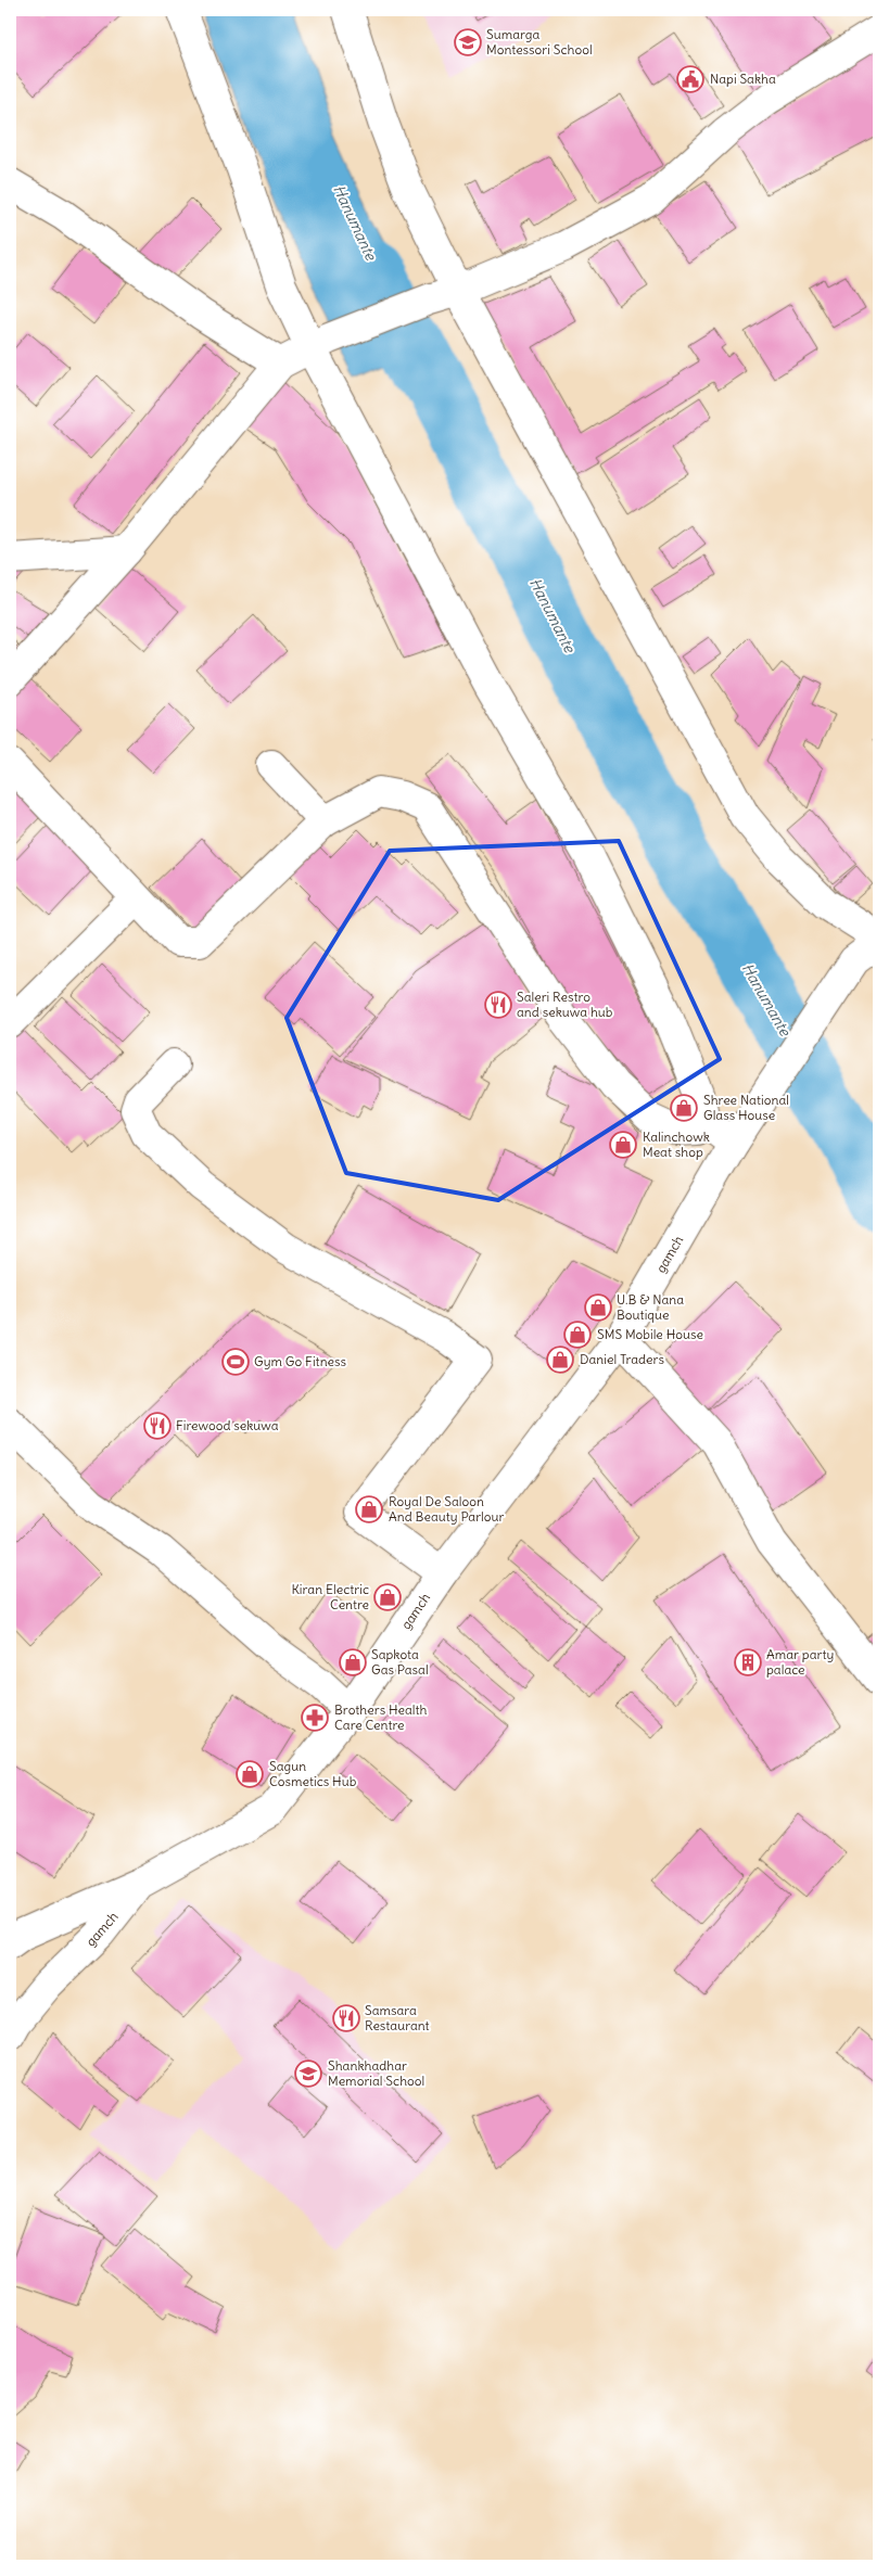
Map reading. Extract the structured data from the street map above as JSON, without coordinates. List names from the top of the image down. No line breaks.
{"streets":{"street":["gamch"]},"water":["Hanumante"],"places":{"school or university":["Sumarga Montessori School","Shankhadhar Memorial School"],"public building":["Napi Sakha"],"restaurant":["Saleri Restro and sekuwa hub","Firewood sekuwa","Samsara Restaurant"],"shop":["Shree National Glass House","Kalinchowk Meat shop","U.B & Nana Boutique","SMS Mobile House","Daniel Traders","Royal De Saloon And Beauty Parlour","Kiran Electric Centre","Sapkota Gas Pasal","Sagun Cosmetics Hub"],"sports":["Gym Go Fitness"],"building":["Amar party palace"],"pharmacy":["Brothers Health Care Centre"]}}
